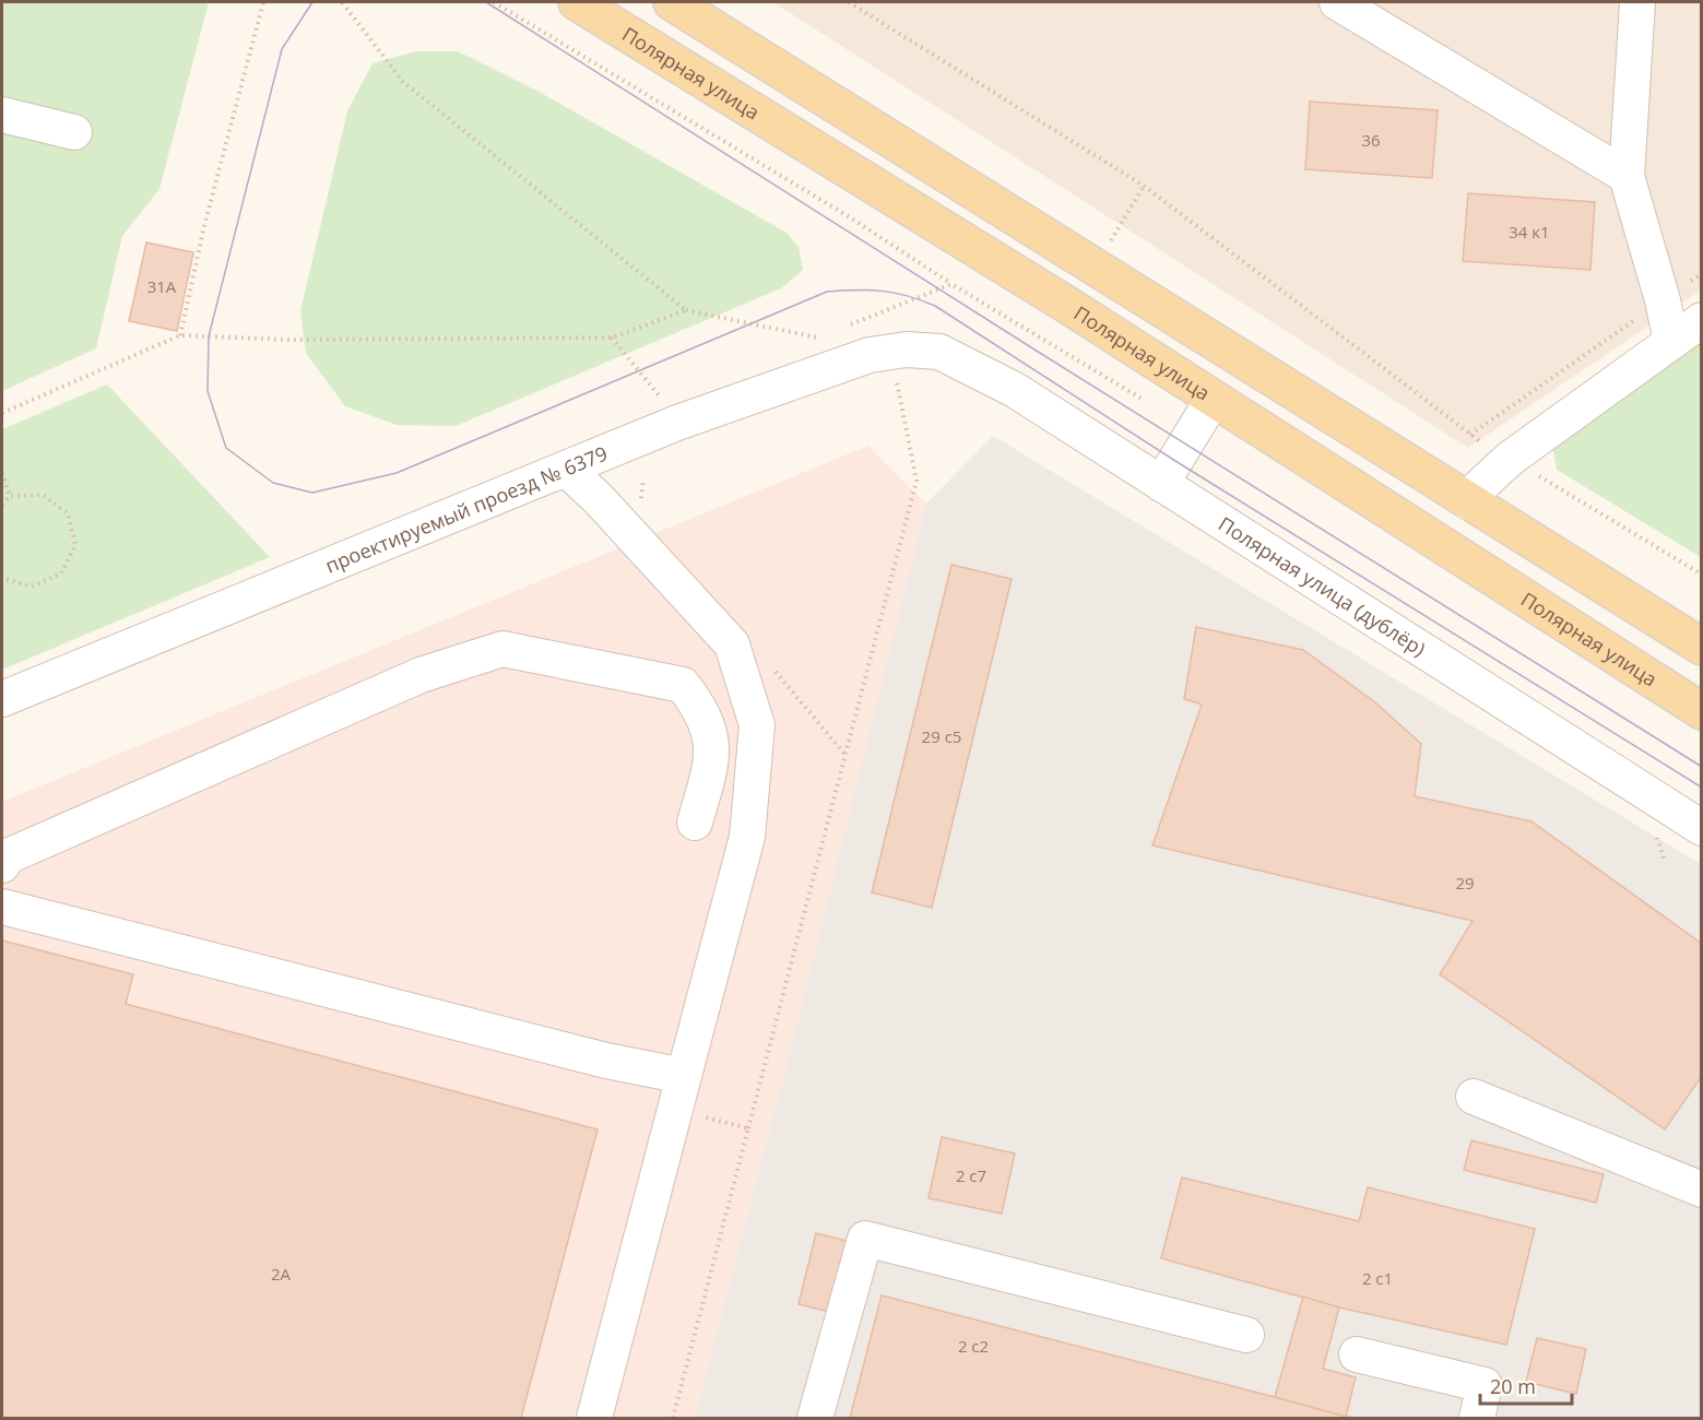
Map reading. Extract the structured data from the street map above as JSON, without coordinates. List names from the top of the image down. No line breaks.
{"streets":{"main road":["Полярная улица"],"street":["проектируемый проезд № 6379","Полярная улица (дублёр)"]},"crossings":[["проектируемый проезд № 6379","Полярная улица (дублёр)"]],"house_numbers":["36","34 к1","31А","29 с5","29","2 с7","2А","2 с1","2 с2"],"scale_bar":"20 m"}
